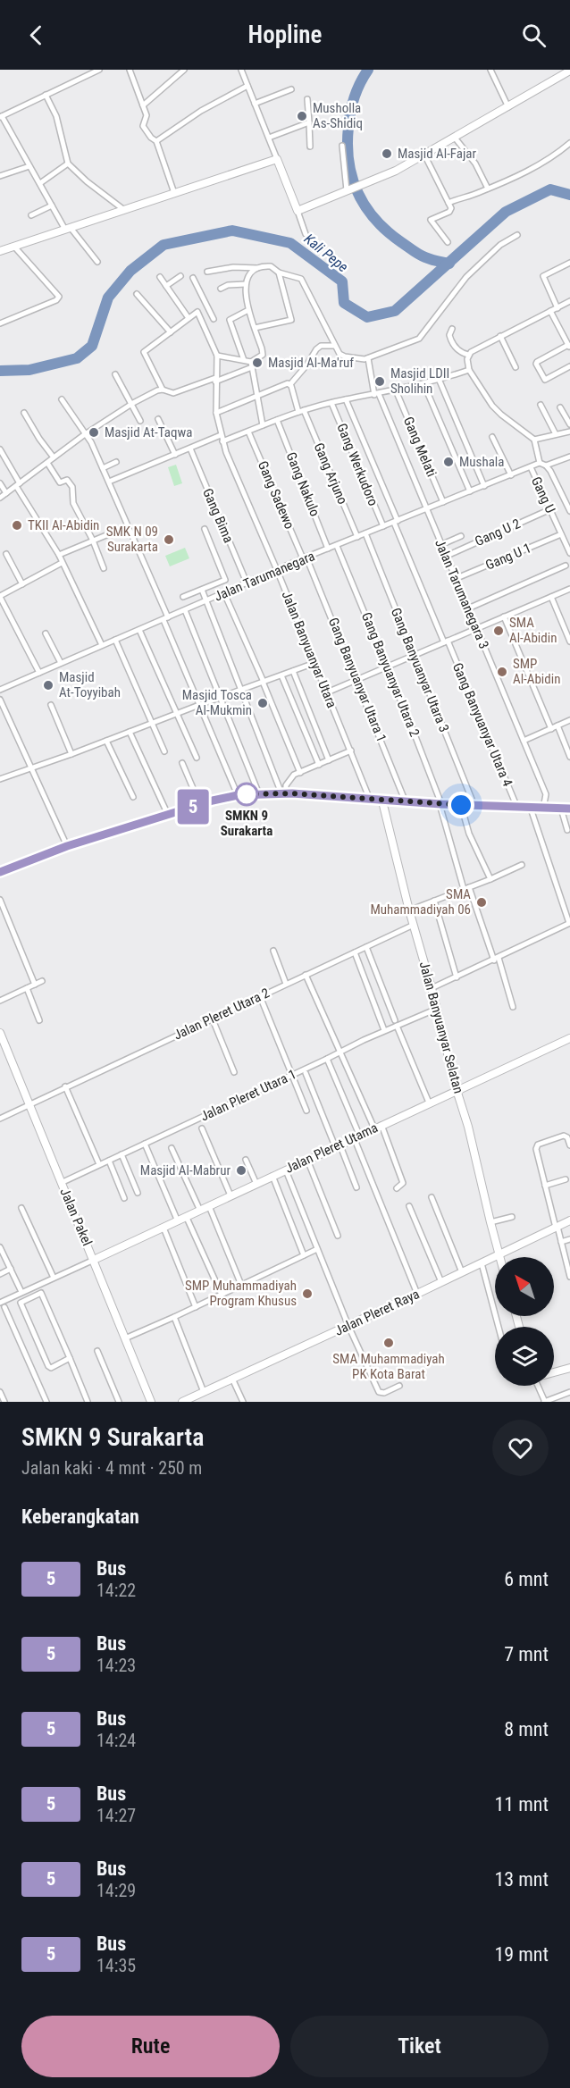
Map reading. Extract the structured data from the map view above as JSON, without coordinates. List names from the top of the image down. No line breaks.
{"streets":{"street":["Gang Melati","Gang Werkudoro","Gang Arjuno","Gang Nakulo","Gang Sadewo","Gang U","Gang Bima","Gang U 2","Gang U 1","Jalan Tarumanegara","Jalan Tarumanegara 3","Jalan Banyuanyar Utara","Gang Banyuanyar Utara 3","Gang Banyuanyar Utara 2","Gang Banyuanyar Utara 1","Gang Banyuanyar Utara 4","Jalan Pleret Utara 2","Jalan Banyuanyar Selatan","Jalan Pleret Utara 1","Jalan Pleret Utama","Jalan Pakel","Jalan Pleret Raya"]},"crossings":[["Gang Melati","Jalan Tarumanegara"],["Gang Werkudoro","Jalan Tarumanegara"],["Gang Arjuno","Jalan Tarumanegara"],["Gang Nakulo","Jalan Tarumanegara"],["Gang Sadewo","Jalan Tarumanegara"],["Gang Sadewo","Gang Banyuanyar Utara 1"],["Gang U","Gang U 2"],["Gang U","Gang U 1"],["Gang U","Jalan Tarumanegara"],["Gang Bima","Jalan Tarumanegara"],["Gang U 2","Jalan Tarumanegara 3"],["Gang U 1","Jalan Tarumanegara 3"],["Jalan Tarumanegara","Jalan Tarumanegara 3"],["Jalan Tarumanegara","Jalan Banyuanyar Utara"],["Jalan Tarumanegara","Gang Banyuanyar Utara 3"],["Jalan Tarumanegara","Gang Banyuanyar Utara 2"],["Jalan Tarumanegara","Gang Banyuanyar Utara 1"],["Jalan Tarumanegara","Gang Banyuanyar Utara 4"],["Jalan Pleret Utara 2","Jalan Banyuanyar Selatan"],["Jalan Pleret Utara 2","Jalan Pakel"],["Jalan Banyuanyar Selatan","Jalan Pleret Utara 1"],["Jalan Banyuanyar Selatan","Jalan Pleret Utama"],["Jalan Banyuanyar Selatan","Jalan Pleret Raya"],["Jalan Pleret Utara 1","Jalan Pakel"],["Jalan Pleret Utama","Jalan Pakel"]],"water":["Kali Pepe"],"places":["Musholla As-Shidiq","Masjid Al-Fajar","Masjid Al-Ma'ruf","Masjid LDII Sholihin","Masjid At-Taqwa","Mushala","TKII Al-Abidin","SMK N 09 Surakarta","SMA Al-Abidin","SMP Al-Abidin","Masjid At-Toyyibah","Masjid Tosca Al-Mukmin","SMKN 9 Surakarta","SMA Muhammadiyah 06","Masjid Al-Mabrur","SMP Muhammadiyah Program Khusus","SMA Muhammadiyah PK Kota Barat"],"lines":["bus line 5"],"north":"top left","page":{"header":"Hopline","on_map":"5","heading":[["SMKN 9 Surakarta","Jalan kaki · 4 mnt · 250 m"],"Keberangkatan"],"list":[{"mark":"5","name":"Bus","note":"14:22","value":"6 mnt"},{"mark":"5","name":"Bus","note":"14:23","value":"7 mnt"},{"mark":"5","name":"Bus","note":"14:24","value":"8 mnt"},{"mark":"5","name":"Bus","note":"14:27","value":"11 mnt"},{"mark":"5","name":"Bus","note":"14:29","value":"13 mnt"},{"mark":"5","name":"Bus","note":"14:35","value":"19 mnt"}],"buttons":["Rute","Tiket"]}}
